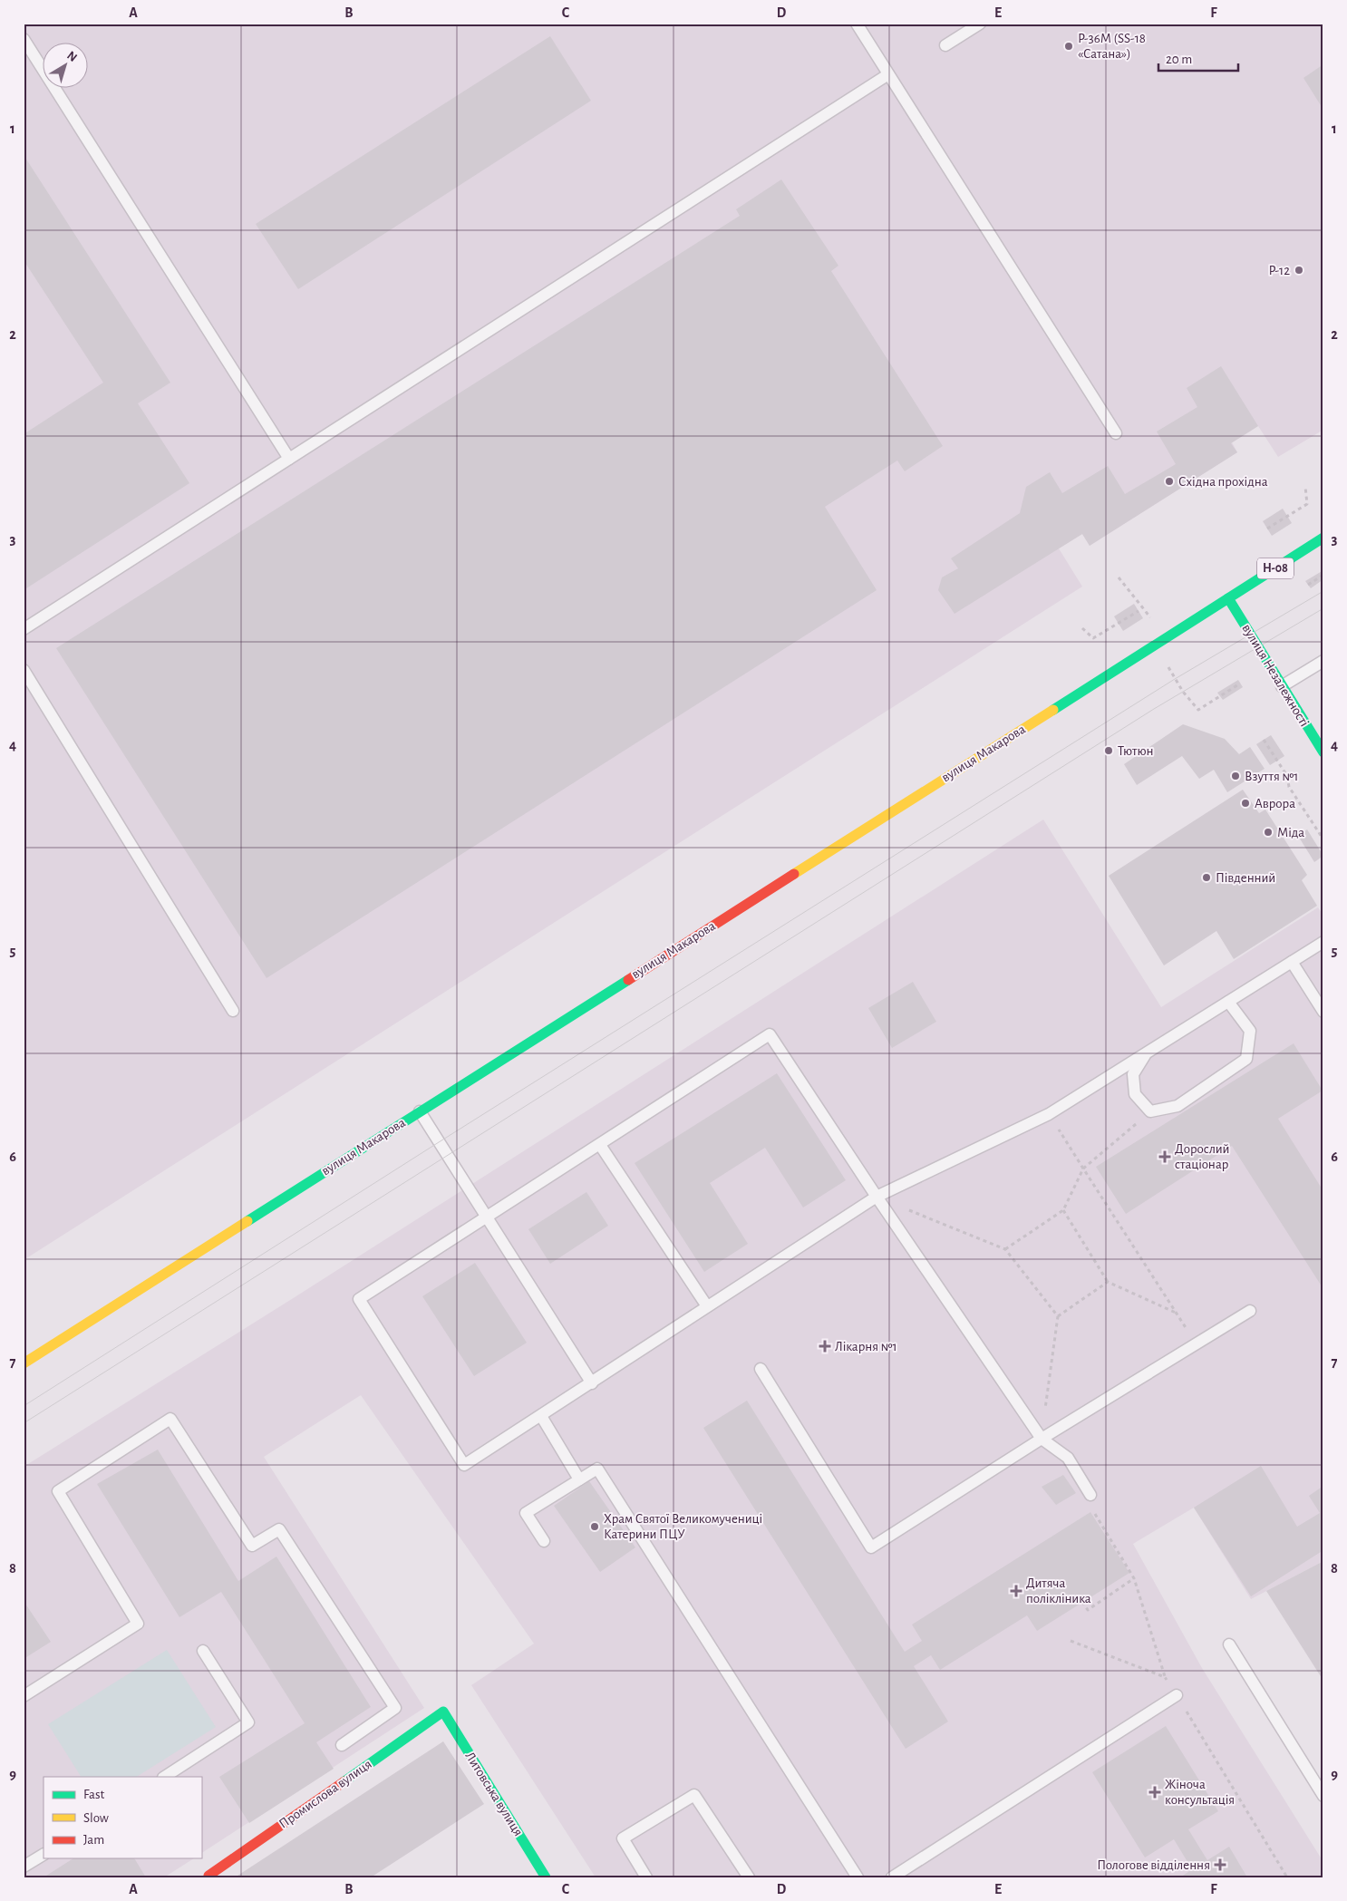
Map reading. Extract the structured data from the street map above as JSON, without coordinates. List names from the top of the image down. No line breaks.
{"streets":{"main road":["Н-08","вулиця Незалежності","вулиця Макарова","Промислова вулиця","Литовська вулиця"]},"crossings":[["вулиця Незалежності","вулиця Макарова"],["Промислова вулиця","Литовська вулиця"]],"places":{"other":["Р-36М (SS-18 «Сатана»)","Р-12","Східна прохідна","Тютюн","Взуття №1","Аврора","Міда","Південний","Храм Святої Великомучениці Катерини ПЦУ"],"health":["Дорослий стаціонар","Лікарня №1","Дитяча полікліника","Жіноча консультація","Пологове відділення"]},"legend":["Fast","Slow","Jam"],"scale_bar":"20 m","north":"top right","grid":{"columns":["A","B","C","D","E","F"],"rows":["1","2","3","4","5","6","7","8","9"]}}
